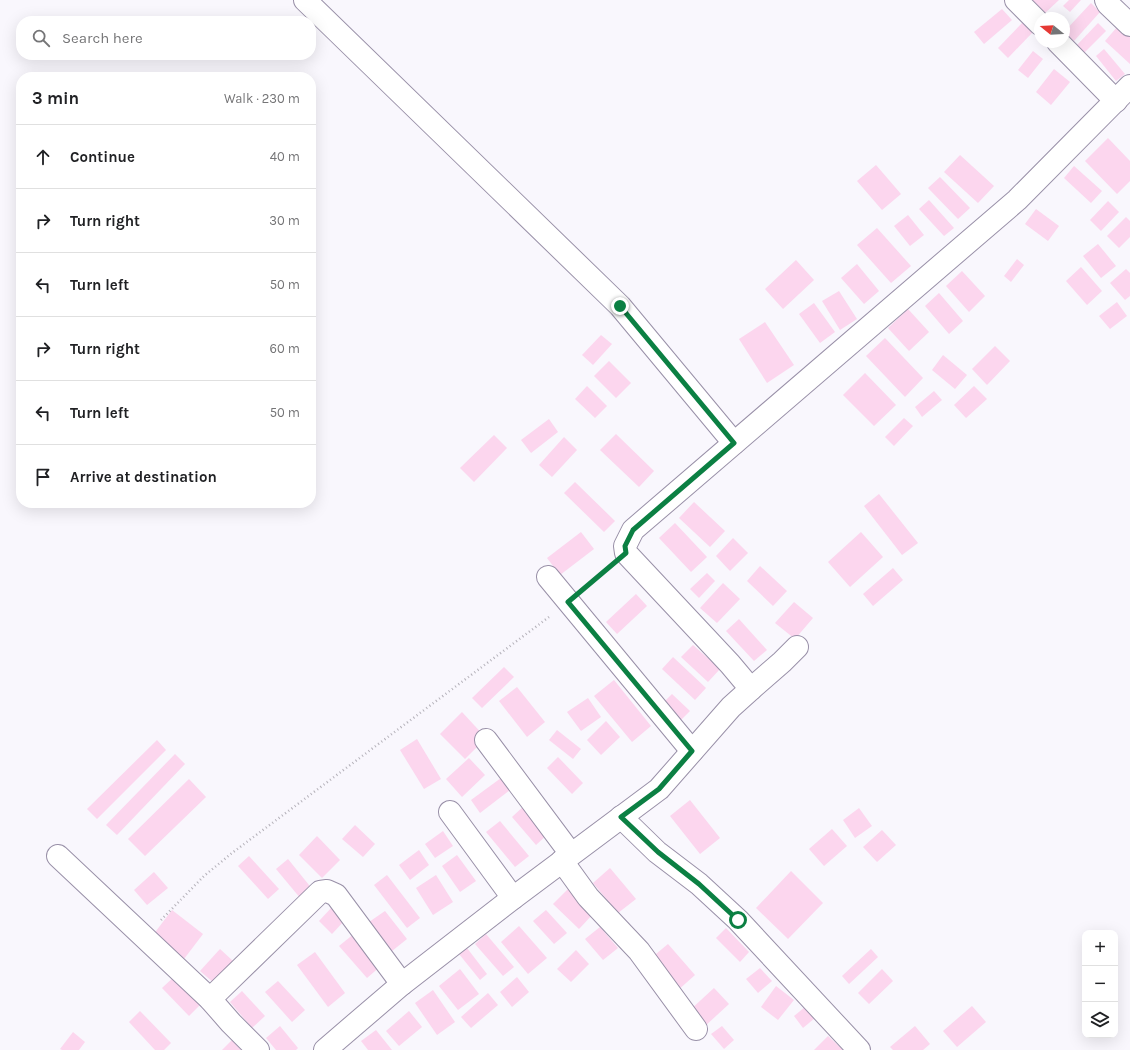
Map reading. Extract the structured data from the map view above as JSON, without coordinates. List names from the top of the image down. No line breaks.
{"north":"left","page":{"search":"Search here","heading":["3 min","Walk · 230 m"],"list":[["Continue","40 m"],["Turn right","30 m"],["Turn left","50 m"],["Turn right","60 m"],["Turn left","50 m"],"Arrive at destination"],"map_buttons":["+","−"]}}
